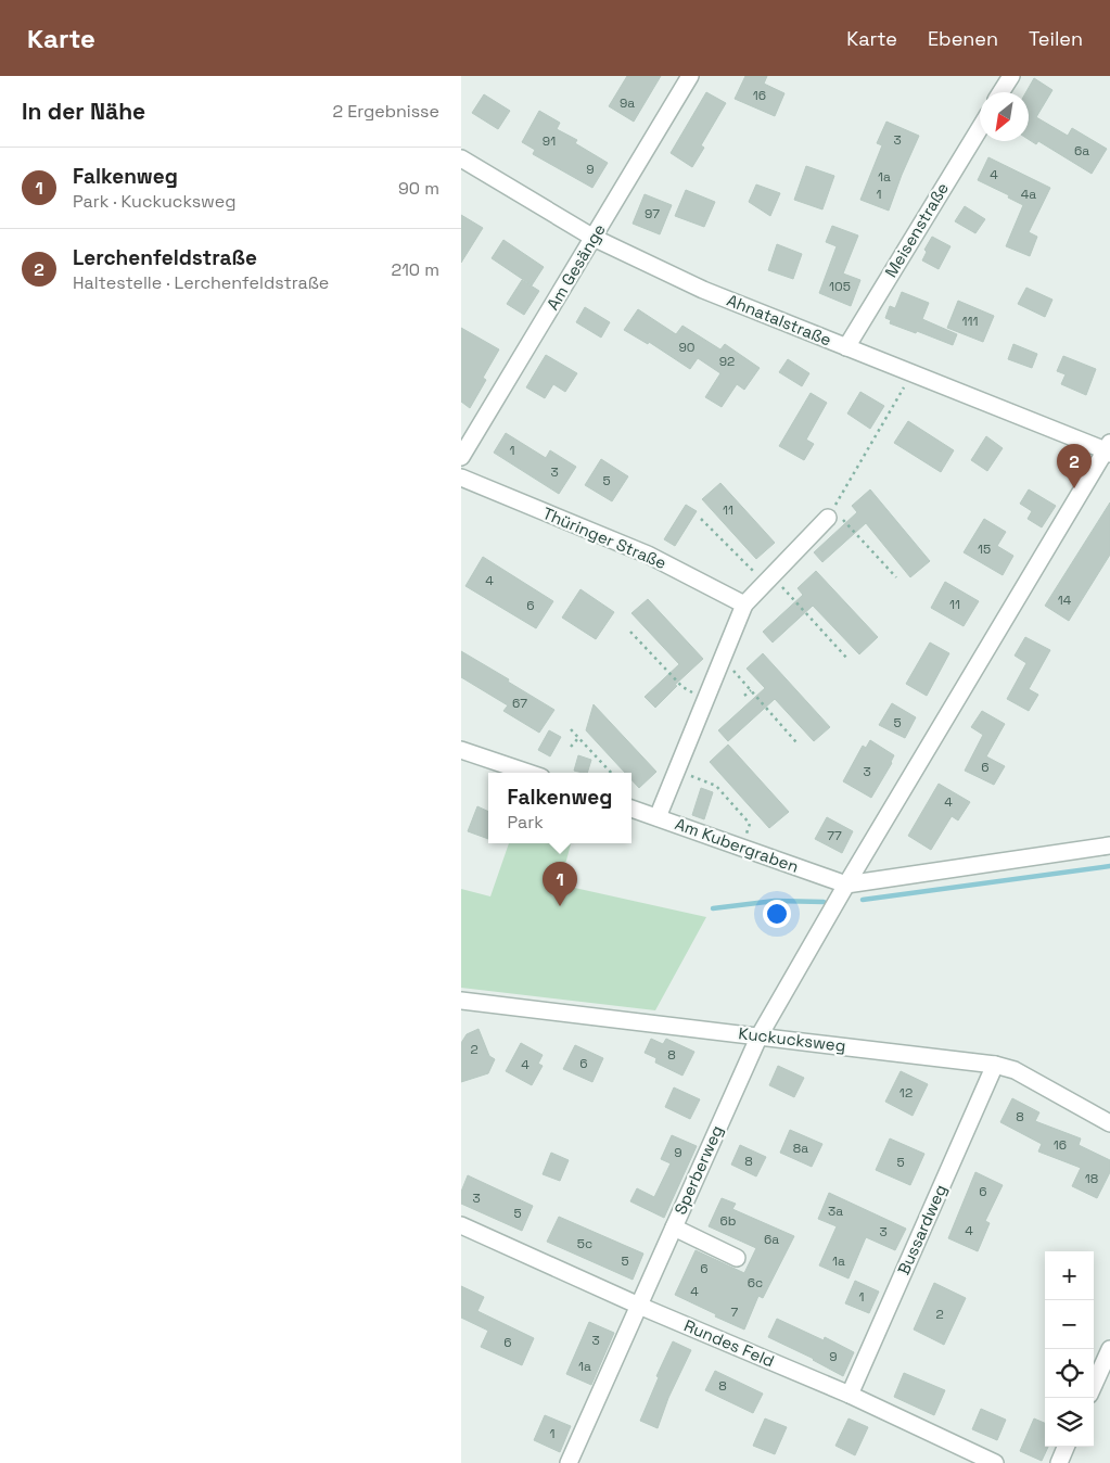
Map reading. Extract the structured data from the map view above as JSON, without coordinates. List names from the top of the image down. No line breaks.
{"streets":{"street":["Meisenstraße","Am Gesänge","Ahnatalstraße","Thüringer Straße","Am Kubergraben","Kuckucksweg","Sperberweg","Bussardweg","Rundes Feld"]},"crossings":[["Meisenstraße","Ahnatalstraße"],["Am Gesänge","Ahnatalstraße"],["Ahnatalstraße","Sperberweg"],["Am Kubergraben","Sperberweg"],["Kuckucksweg","Sperberweg"],["Kuckucksweg","Bussardweg"],["Sperberweg","Rundes Feld"],["Bussardweg","Rundes Feld"]],"house_numbers":["16","9a","3","91","6a","9","4","1a","1","4a","97","105","111","90","92","1","3","5","11","15","4","14","11","6","67","5","6","3","4","77","2","8","6","4","12","8","16","8a","9","8","5","18","6","3","3a","5","6b","4","3","6a","5c","5","1a","6","6c","4","1","7","2","3","6","9","1a","8","1"],"north":"bottom left","page":{"header":"Karte","nav":["Karte","Ebenen","Teilen"],"heading":["In der Nähe","2 Ergebnisse"],"list":[{"mark":"1","name":"Falkenweg","note":"Park · Kuckucksweg","value":"90 m"},{"mark":"2","name":"Lerchenfeldstraße","note":"Haltestelle · Lerchenfeldstraße","value":"210 m"}],"pins":["2","1"],"popup":["Falkenweg","Park"],"map_buttons":["+","−"]}}
